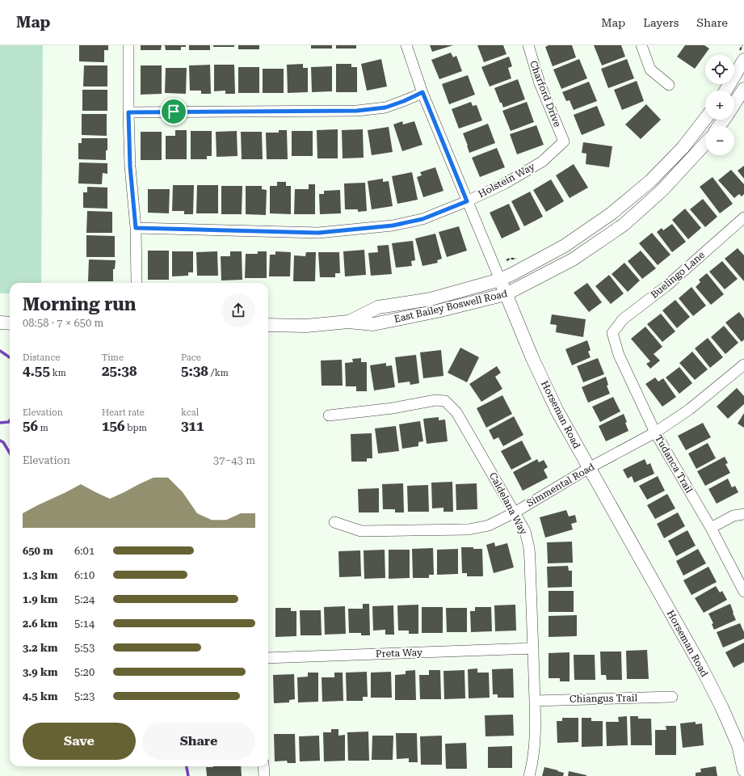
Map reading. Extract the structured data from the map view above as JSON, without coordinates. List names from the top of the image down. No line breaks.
{"streets":{"street":["Charford Drive","Holstein Way","Buelingo Lane","East Bailey Boswell Road","Horseman Road","Tudanca Trail","Simmental Road","Caldelana Way","Preta Way","Chiangus Trail"]},"crossings":[["Charford Drive","Holstein Way"],["Holstein Way","Horseman Road"],["Buelingo Lane","Tudanca Trail"],["East Bailey Boswell Road","Horseman Road"],["Horseman Road","Simmental Road"],["Tudanca Trail","Simmental Road"],["Simmental Road","Caldelana Way"],["Caldelana Way","Preta Way"],["Caldelana Way","Chiangus Trail"]],"page":{"header":"Map","nav":["Map","Layers","Share"],"map_buttons":["+","−"],"heading":["Morning run","08:58 · 7 × 650 m"],"stats":[["Distance","4.55 km"],["Time","25:38"],["Pace","5:38 /km"],["Elevation","56 m"],["Heart rate","156 bpm"],["kcal","311"]],"chart":["Elevation","37–43 m"],"list":[{"name":"650 m","note":"6:01"},{"name":"1.3 km","note":"6:10"},{"name":"1.9 km","note":"5:24"},{"name":"2.6 km","note":"5:14"},{"name":"3.2 km","note":"5:53"},{"name":"3.9 km","note":"5:20"},{"name":"4.5 km","note":"5:23"}],"buttons":["Save","Share"]}}
